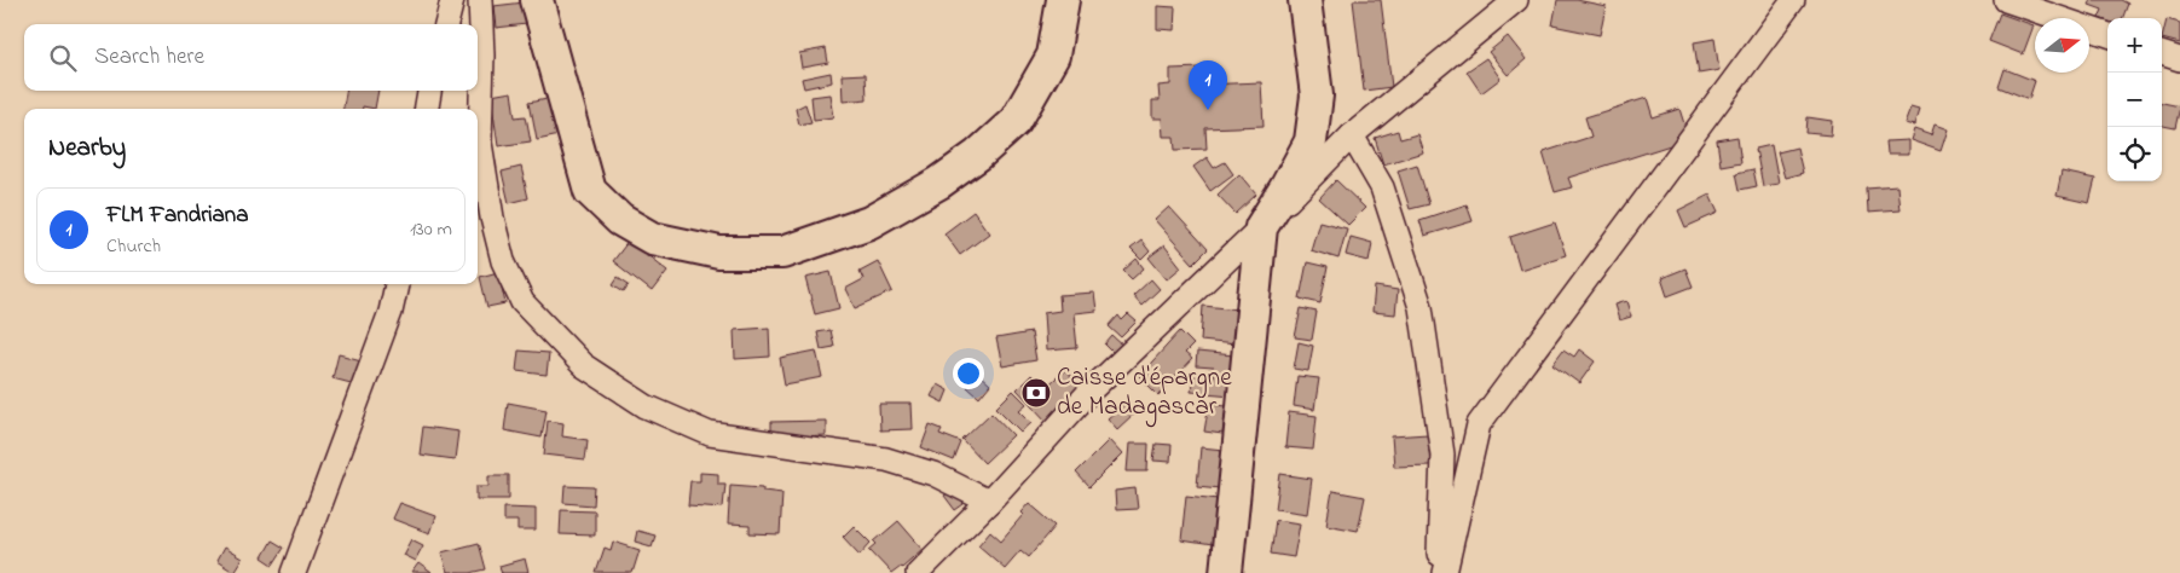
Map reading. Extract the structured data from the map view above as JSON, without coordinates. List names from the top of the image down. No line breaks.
{"places":{"bank":["Caisse d'épargne de Madagascar"]},"north":"right","page":{"map_buttons":["+","−"],"search":"Search here","pins":"1","heading":"Nearby","list":[{"mark":"1","name":"FLM Fandriana","note":"Church","value":"130 m"}]}}
